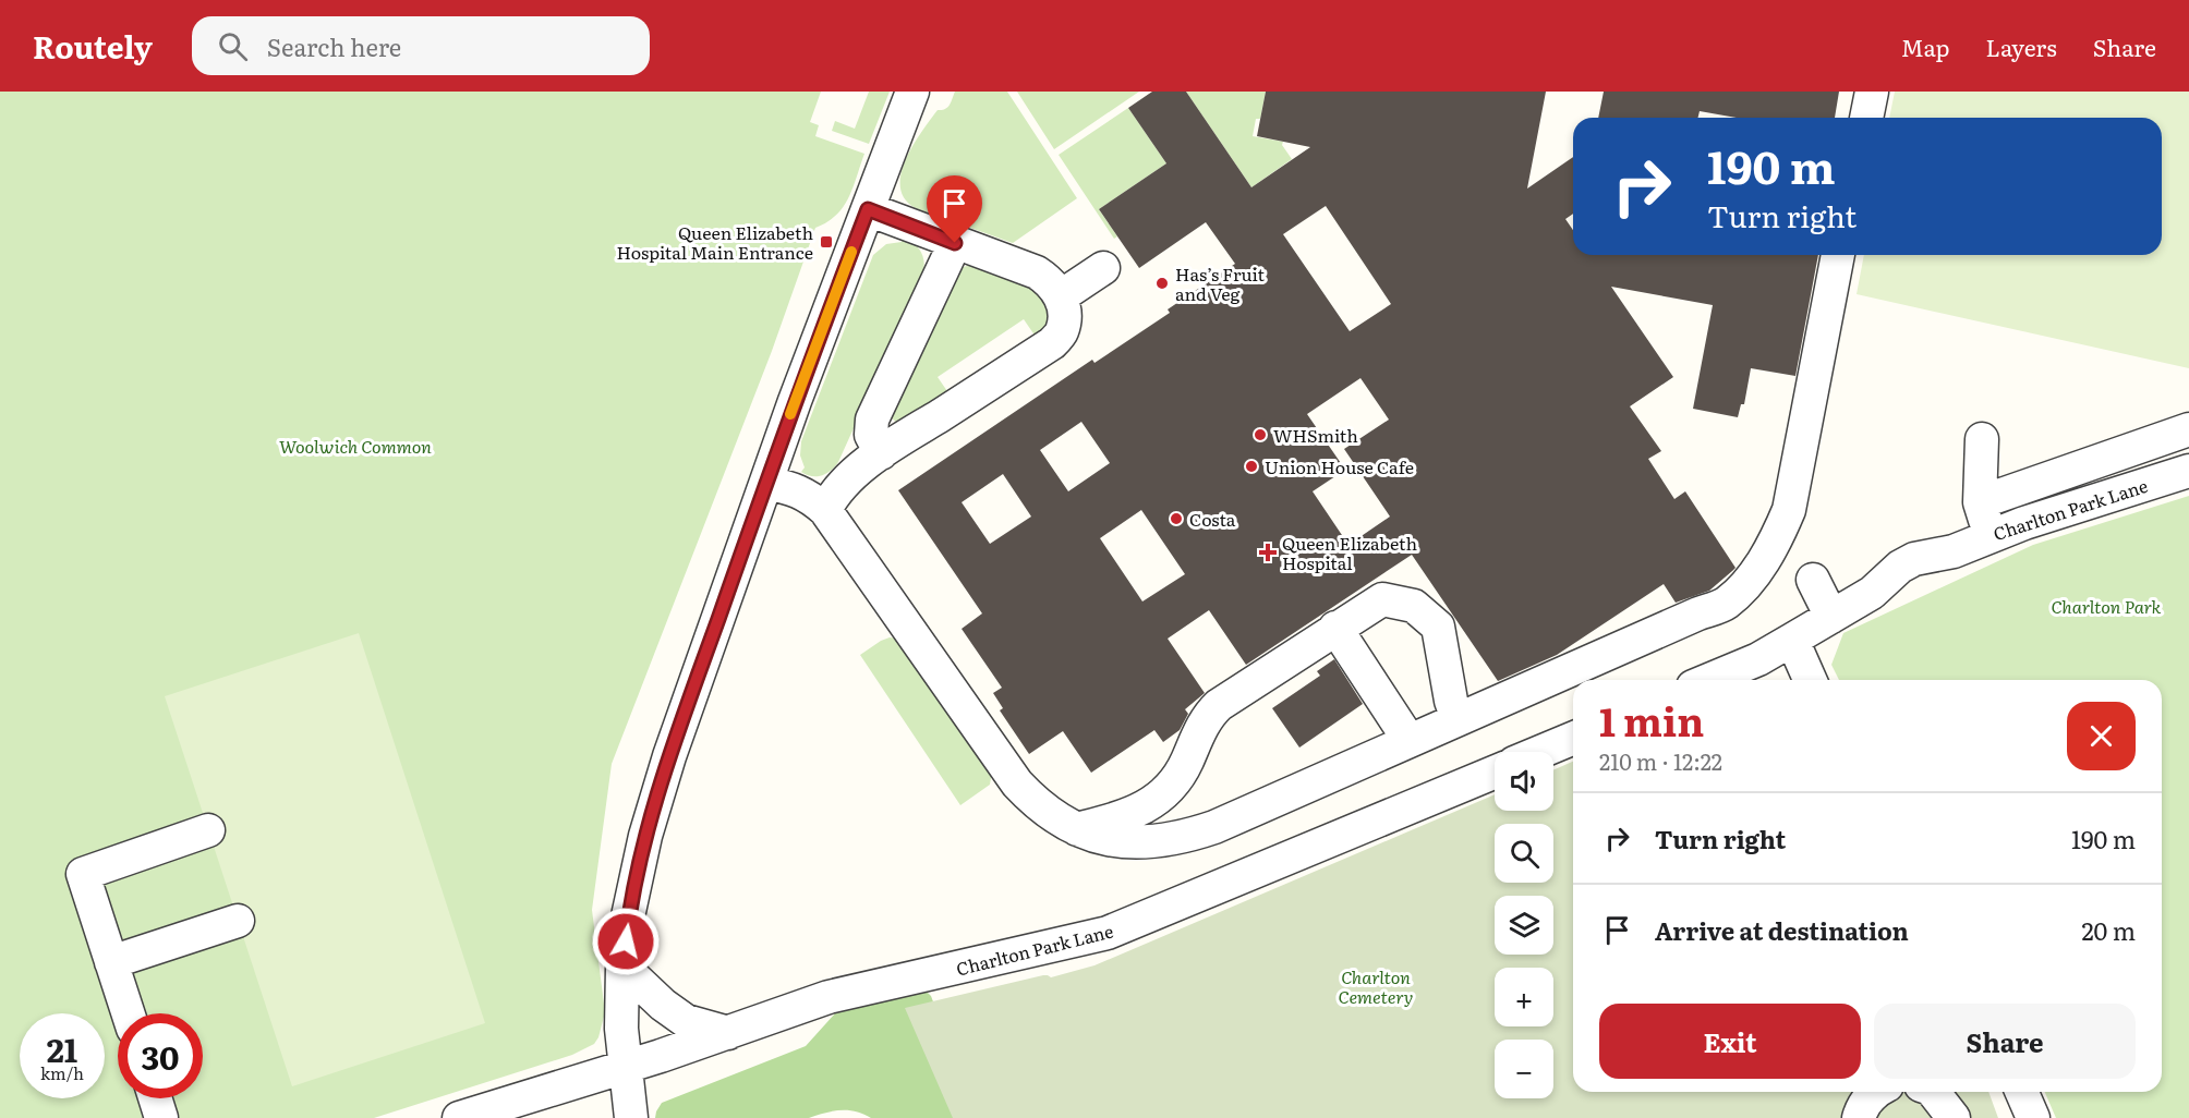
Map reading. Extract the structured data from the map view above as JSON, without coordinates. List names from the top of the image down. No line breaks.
{"streets":{"street":["Charlton Park Lane"]},"parks":["Woolwich Common","Charlton Park","Charlton Cemetery"],"places":{"transit":["Queen Elizabeth Hospital Main Entrance"],"other":["Has’s Fruit and Veg","WHSmith","Union House Cafe","Costa"],"health":["Queen Elizabeth Hospital"]},"page":{"header":"Routely","search":"Search here","nav":["Map","Layers","Share"],"turn":["190 m","Turn right"],"heading":["1 min","210 m · 12:22"],"map_buttons":["+","−"],"list":[{"name":"Turn right","value":"190 m"},{"name":"Arrive at destination","value":"20 m"}],"buttons":["Exit","Share"],"speed":"21 km/h","limit":"30"}}
